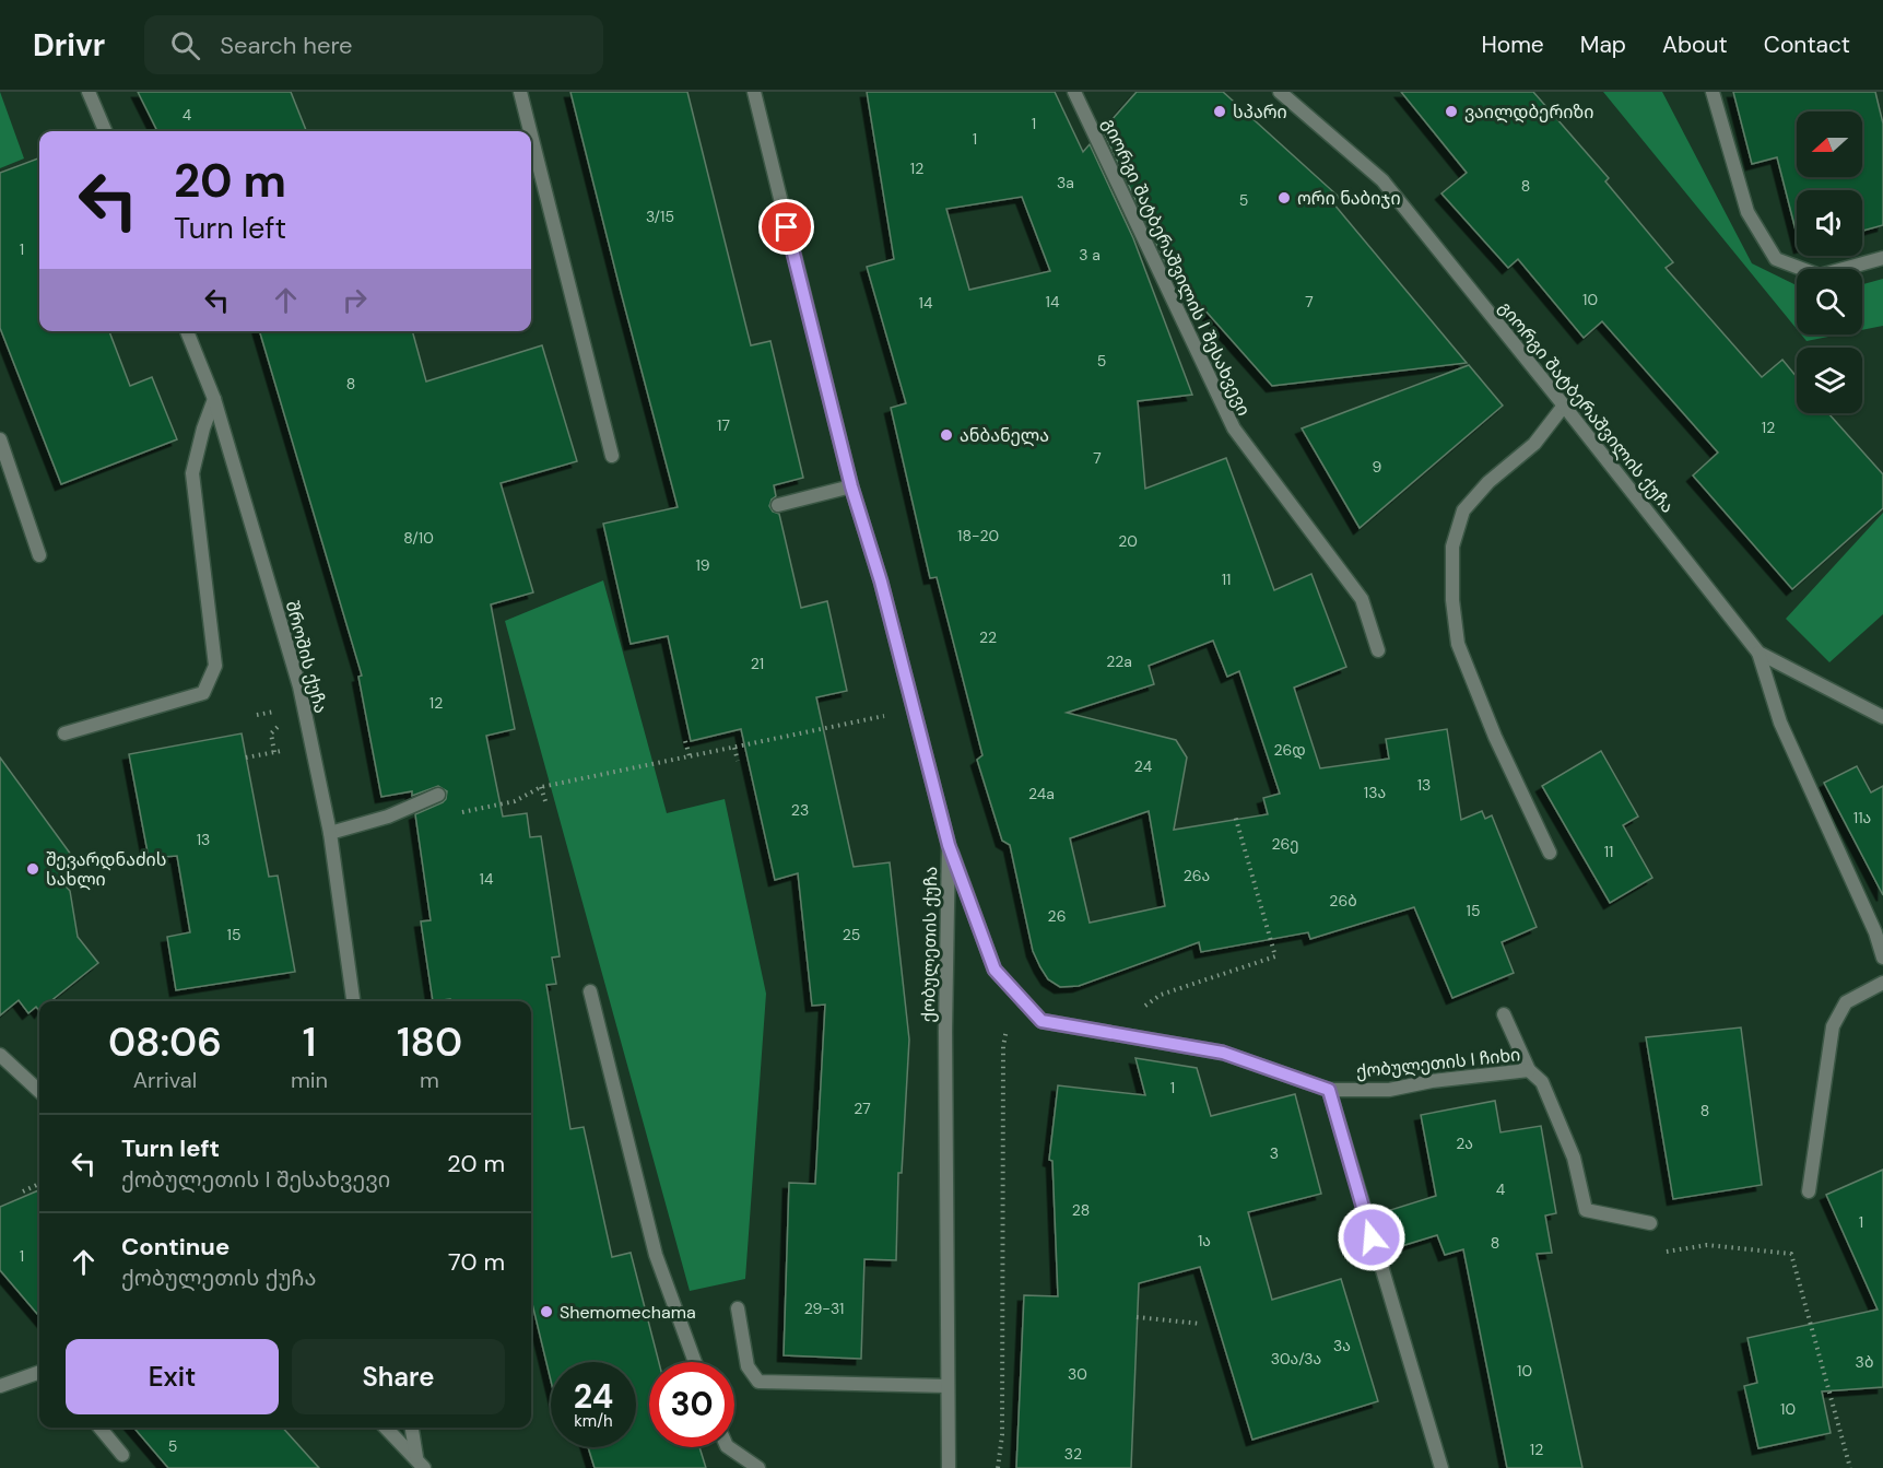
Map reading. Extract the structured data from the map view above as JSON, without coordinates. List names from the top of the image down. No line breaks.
{"streets":{"street":["გიორგი შატბერაშვილის I შესახვევი","გიორგი შატბერაშვილის ქუჩა","შროშის ქუჩა","ქობულეთის ქუჩა","ქობულეთის I ჩიხი"]},"crossings":[["ქობულეთის ქუჩა","ქობულეთის I ჩიხი"]],"places":["სპარი","ვაილდბერიზი","ორი ნაბიჯი","ანბანელა","შევარდნაძის სახლი","Shemomechama"],"house_numbers":["4","1","1","12","3a","8","5","3/15","1","3 a","10","14","7","14","5","8","17","12","7","9","18-20","8/10","20","19","11","22","22a","21","12","26დ","24","13","13ა","24a","23","11ა","13","26ე","11","26ა","14","26ბ","15","26","15","25","1","27","8","2ა","3","4","28","1","1ა","8","1","29-31","3ა","30ა/3ა","3ბ","10","30","10","5","12","32"],"north":"left","page":{"header":"Drivr","search":"Search here","nav":["Home","Map","About","Contact"],"turn":["20 m","Turn left"],"eta":["08:06","Arrival","1","min","180","m"],"list":[{"name":"Turn left","note":"ქობულეთის I შესახვევი","value":"20 m"},{"name":"Continue","note":"ქობულეთის ქუჩა","value":"70 m"}],"buttons":["Exit","Share"],"speed":"24 km/h","limit":"30"}}
